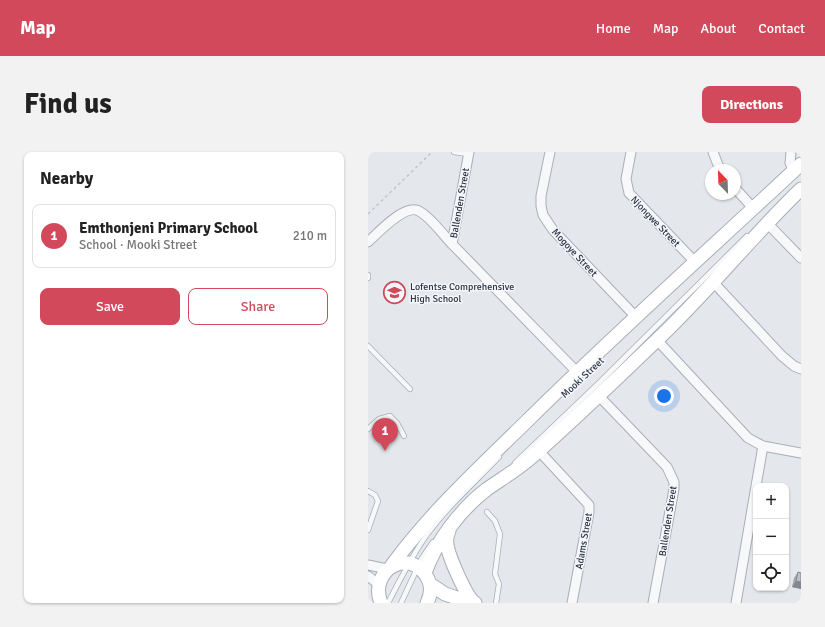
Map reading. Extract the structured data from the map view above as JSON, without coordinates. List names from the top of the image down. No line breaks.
{"streets":{"main road":["Mooki Street"],"street":["Ballenden Street","Njongwe Street","Mogoye Street","Adams Street"]},"crossings":[["Ballenden Street","Mooki Street"],["Njongwe Street","Mooki Street"],["Mogoye Street","Mooki Street"],["Mooki Street","Adams Street"]],"places":{"school or university":["Lofentse Comprehensive High School"]},"north":"top left","page":{"header":"Map","nav":["Home","Map","About","Contact"],"buttons":["Directions",["Save","Share"]],"title":"Find us","heading":"Nearby","list":[{"mark":"1","name":"Emthonjeni Primary School","note":"School · Mooki Street","value":"210 m"}],"pins":"1","map_buttons":["+","−"]}}
